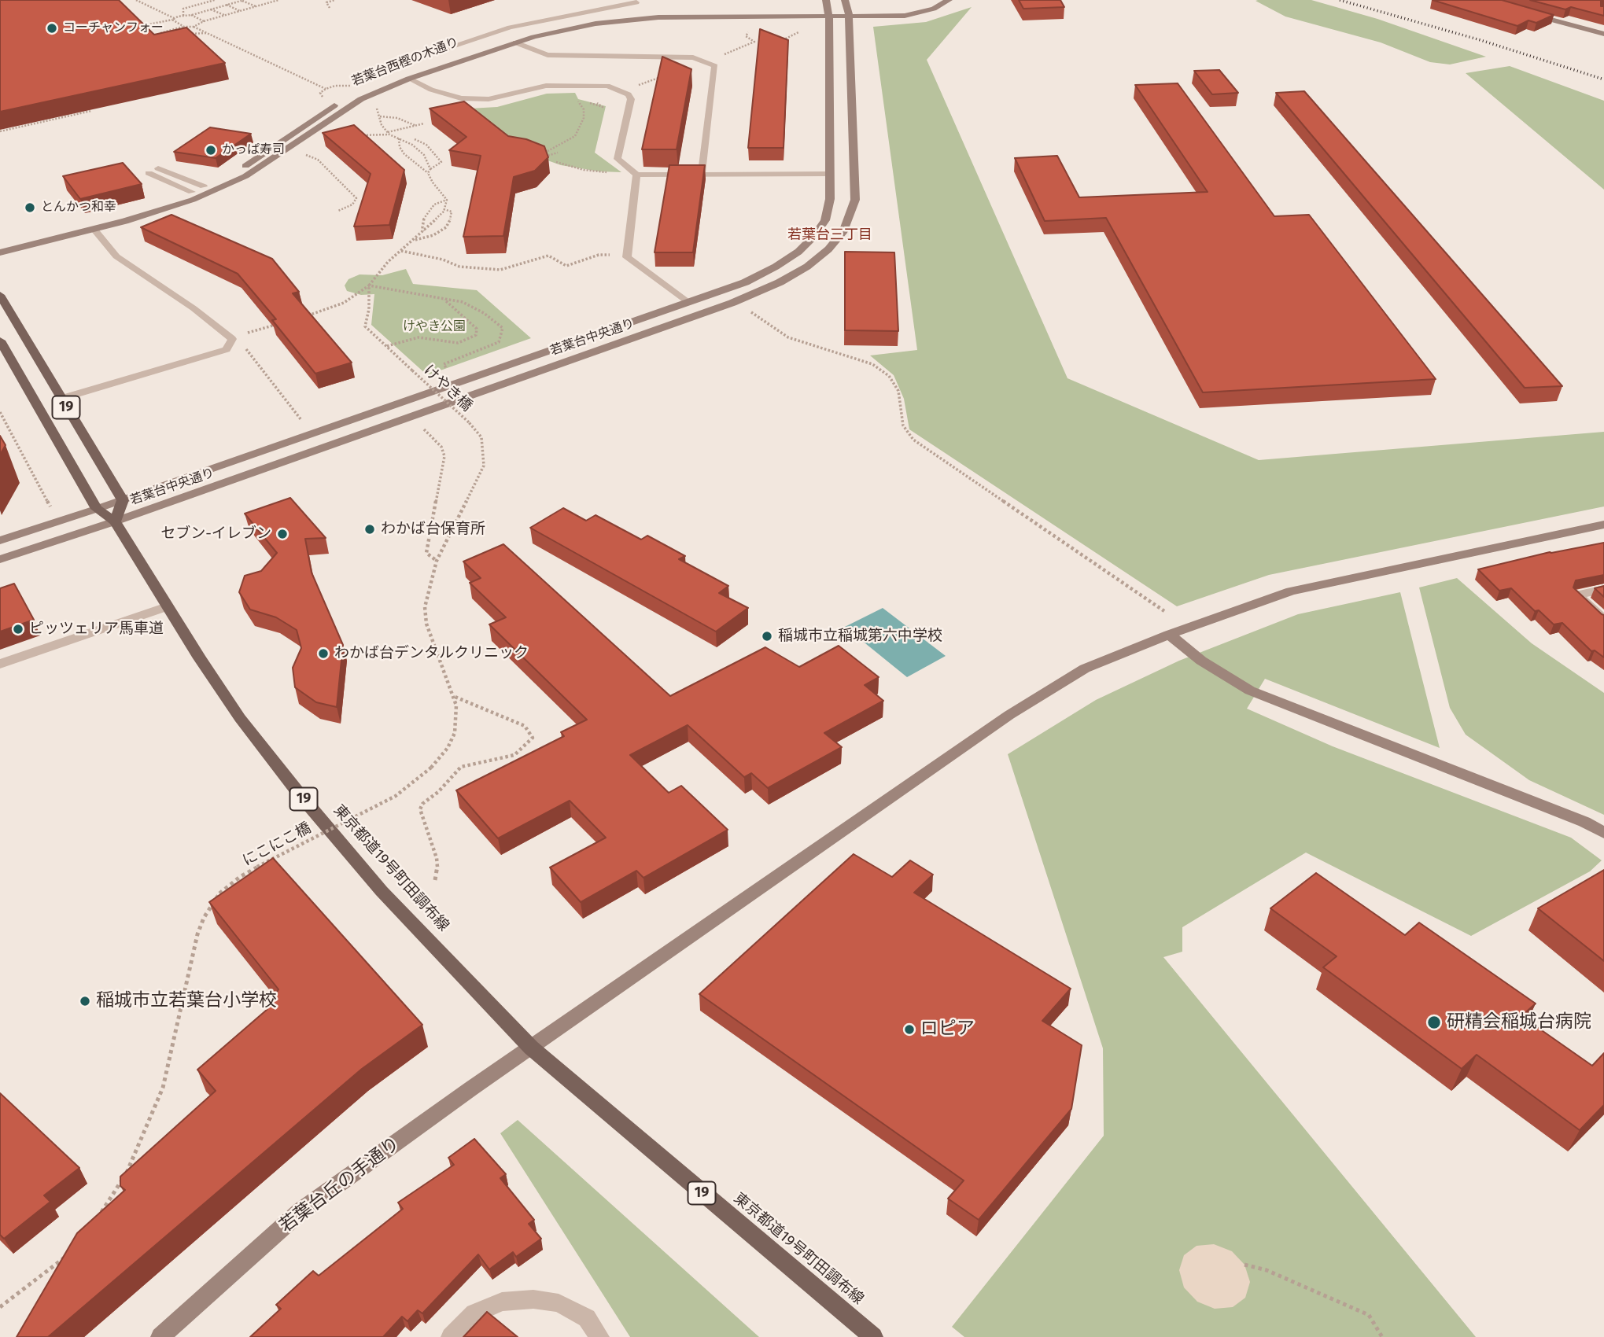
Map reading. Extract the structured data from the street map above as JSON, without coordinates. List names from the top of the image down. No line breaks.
{"streets":{"main road":["19","東京都道19号町田調布線"],"street":["若葉台西樫の木通り","若葉台中央通り","若葉台丘の手通り"],"path":["けやき橋","にこにこ橋"]},"crossings":[["若葉台西樫の木通り","若葉台中央通り"],["若葉台中央通り","19"],["若葉台中央通り","東京都道19号町田調布線"],["けやき橋","にこにこ橋"],["19","東京都道19号町田調布線"],["東京都道19号町田調布線","若葉台丘の手通り"]],"districts":["若葉台三丁目"],"parks":["けやき公園"],"places":["コーチャンフォー","かっぱ寿司","とんかつ和幸","わかば台保育所","セブン-イレブン","ピッツェリア馬車道","稲城市立稲城第六中学校","わかば台デンタルクリニック","稲城市立若葉台小学校","研精会稲城台病院","ロピア"]}
